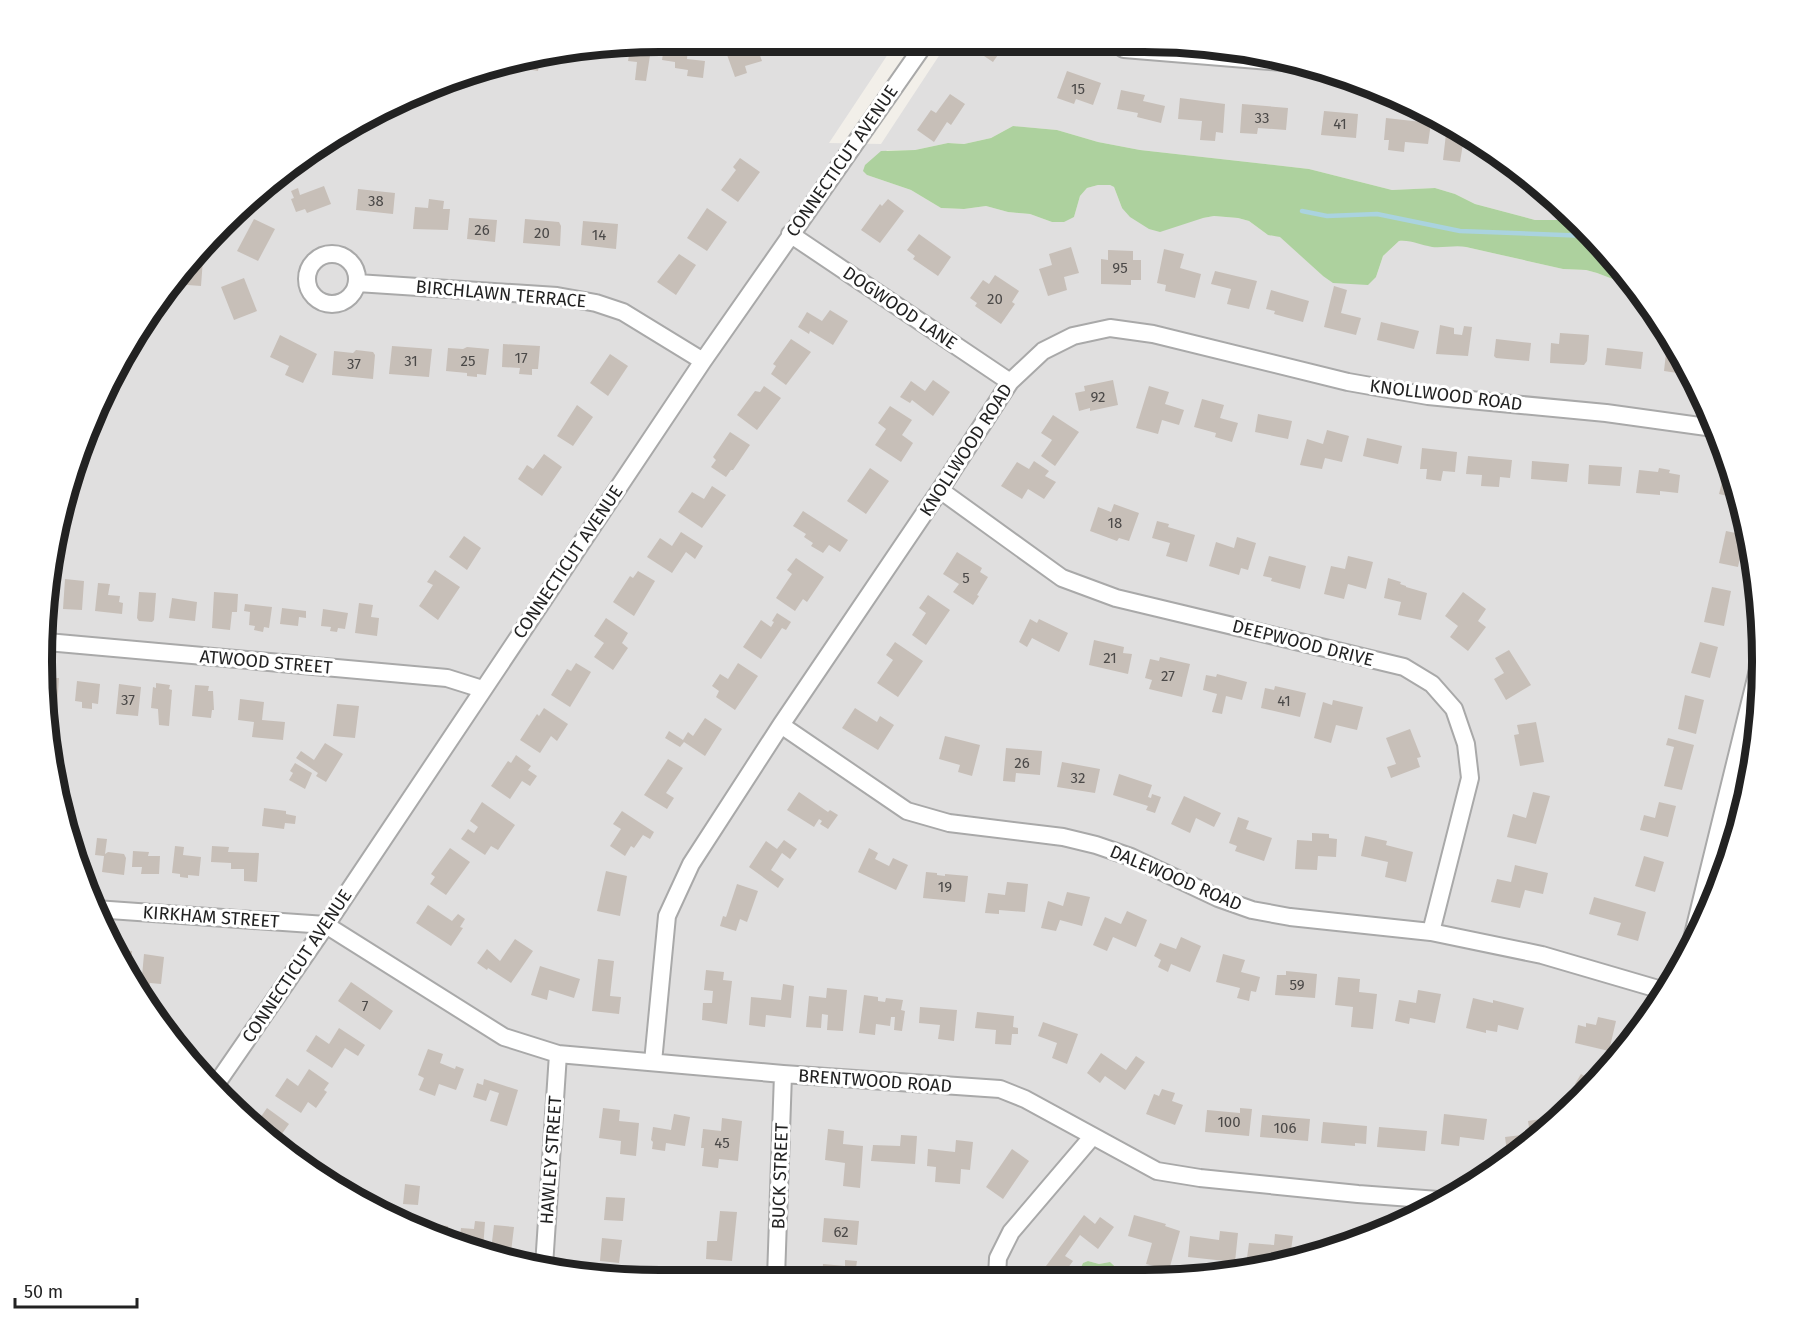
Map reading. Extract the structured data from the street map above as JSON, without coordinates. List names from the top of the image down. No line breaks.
{"streets":{"street":["CONNECTICUT AVENUE","BIRCHLAWN TERRACE","DOGWOOD LANE","KNOLLWOOD ROAD","DEEPWOOD DRIVE","ATWOOD STREET","DALEWOOD ROAD","KIRKHAM STREET","BRENTWOOD ROAD","HAWLEY STREET","BUCK STREET"]},"crossings":[["CONNECTICUT AVENUE","BIRCHLAWN TERRACE"],["CONNECTICUT AVENUE","DOGWOOD LANE"],["CONNECTICUT AVENUE","ATWOOD STREET"],["CONNECTICUT AVENUE","KIRKHAM STREET"],["CONNECTICUT AVENUE","BRENTWOOD ROAD"],["DOGWOOD LANE","KNOLLWOOD ROAD"],["KNOLLWOOD ROAD","DEEPWOOD DRIVE"],["KNOLLWOOD ROAD","DALEWOOD ROAD"],["KNOLLWOOD ROAD","BRENTWOOD ROAD"],["DEEPWOOD DRIVE","DALEWOOD ROAD"],["KIRKHAM STREET","BRENTWOOD ROAD"],["BRENTWOOD ROAD","HAWLEY STREET"],["BRENTWOOD ROAD","BUCK STREET"]],"house_numbers":["15","33","41","38","26","20","14","95","20","17","31","25","37","92","18","5","21","27","37","41","26","32","19","59","7","100","106","45","62"],"scale_bar":"50 m"}
